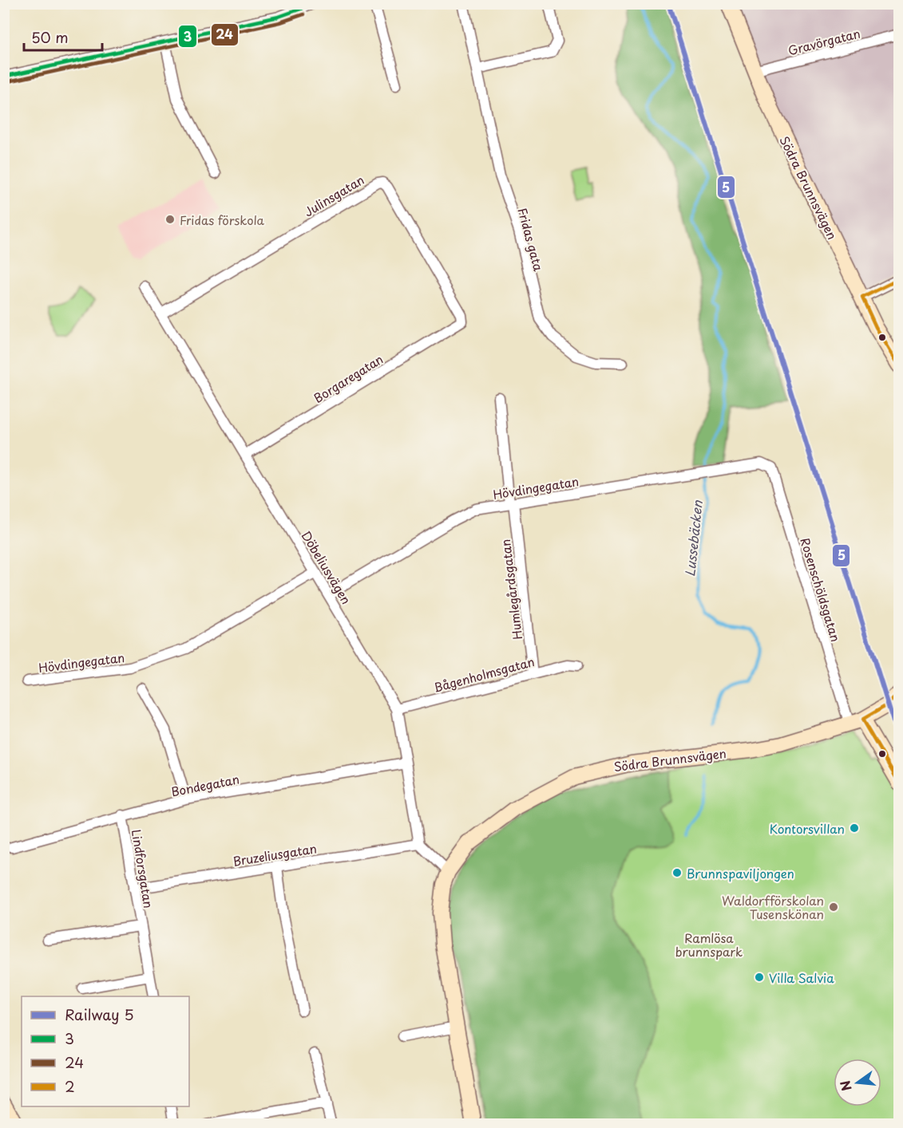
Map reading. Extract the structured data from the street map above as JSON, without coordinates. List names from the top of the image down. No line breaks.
{"streets":{"street":["Gravörgatan","Södra Brunnsvägen","Julinsgatan","Fridas gata","Borgaregatan","Hövdingegatan","Döbeliusvägen","Humlegårdsgatan","Rosenschöldsgatan","Bågenholmsgatan","Bondegatan","Bruzeliusgatan","Lindforsgatan"]},"crossings":[["Gravörgatan","Södra Brunnsvägen"],["Södra Brunnsvägen","Rosenschöldsgatan"],["Julinsgatan","Borgaregatan"],["Julinsgatan","Döbeliusvägen"],["Borgaregatan","Döbeliusvägen"],["Hövdingegatan","Döbeliusvägen"],["Hövdingegatan","Humlegårdsgatan"],["Hövdingegatan","Rosenschöldsgatan"],["Döbeliusvägen","Bågenholmsgatan"],["Döbeliusvägen","Bondegatan"],["Döbeliusvägen","Bruzeliusgatan"],["Humlegårdsgatan","Bågenholmsgatan"],["Bondegatan","Lindforsgatan"],["Bruzeliusgatan","Lindforsgatan"]],"water":["Lussebäcken"],"parks":["Ramlösa brunnspark"],"places":["Fridas förskola","Kontorsvillan","Brunnspaviljongen","Waldorfförskolan Tusenskönan","Villa Salvia"],"lines":["rail line 5","transit line 3","transit line 24","transit line 2"],"legend":["Railway 5","3","24","2"],"scale_bar":"50 m","north":"left"}
